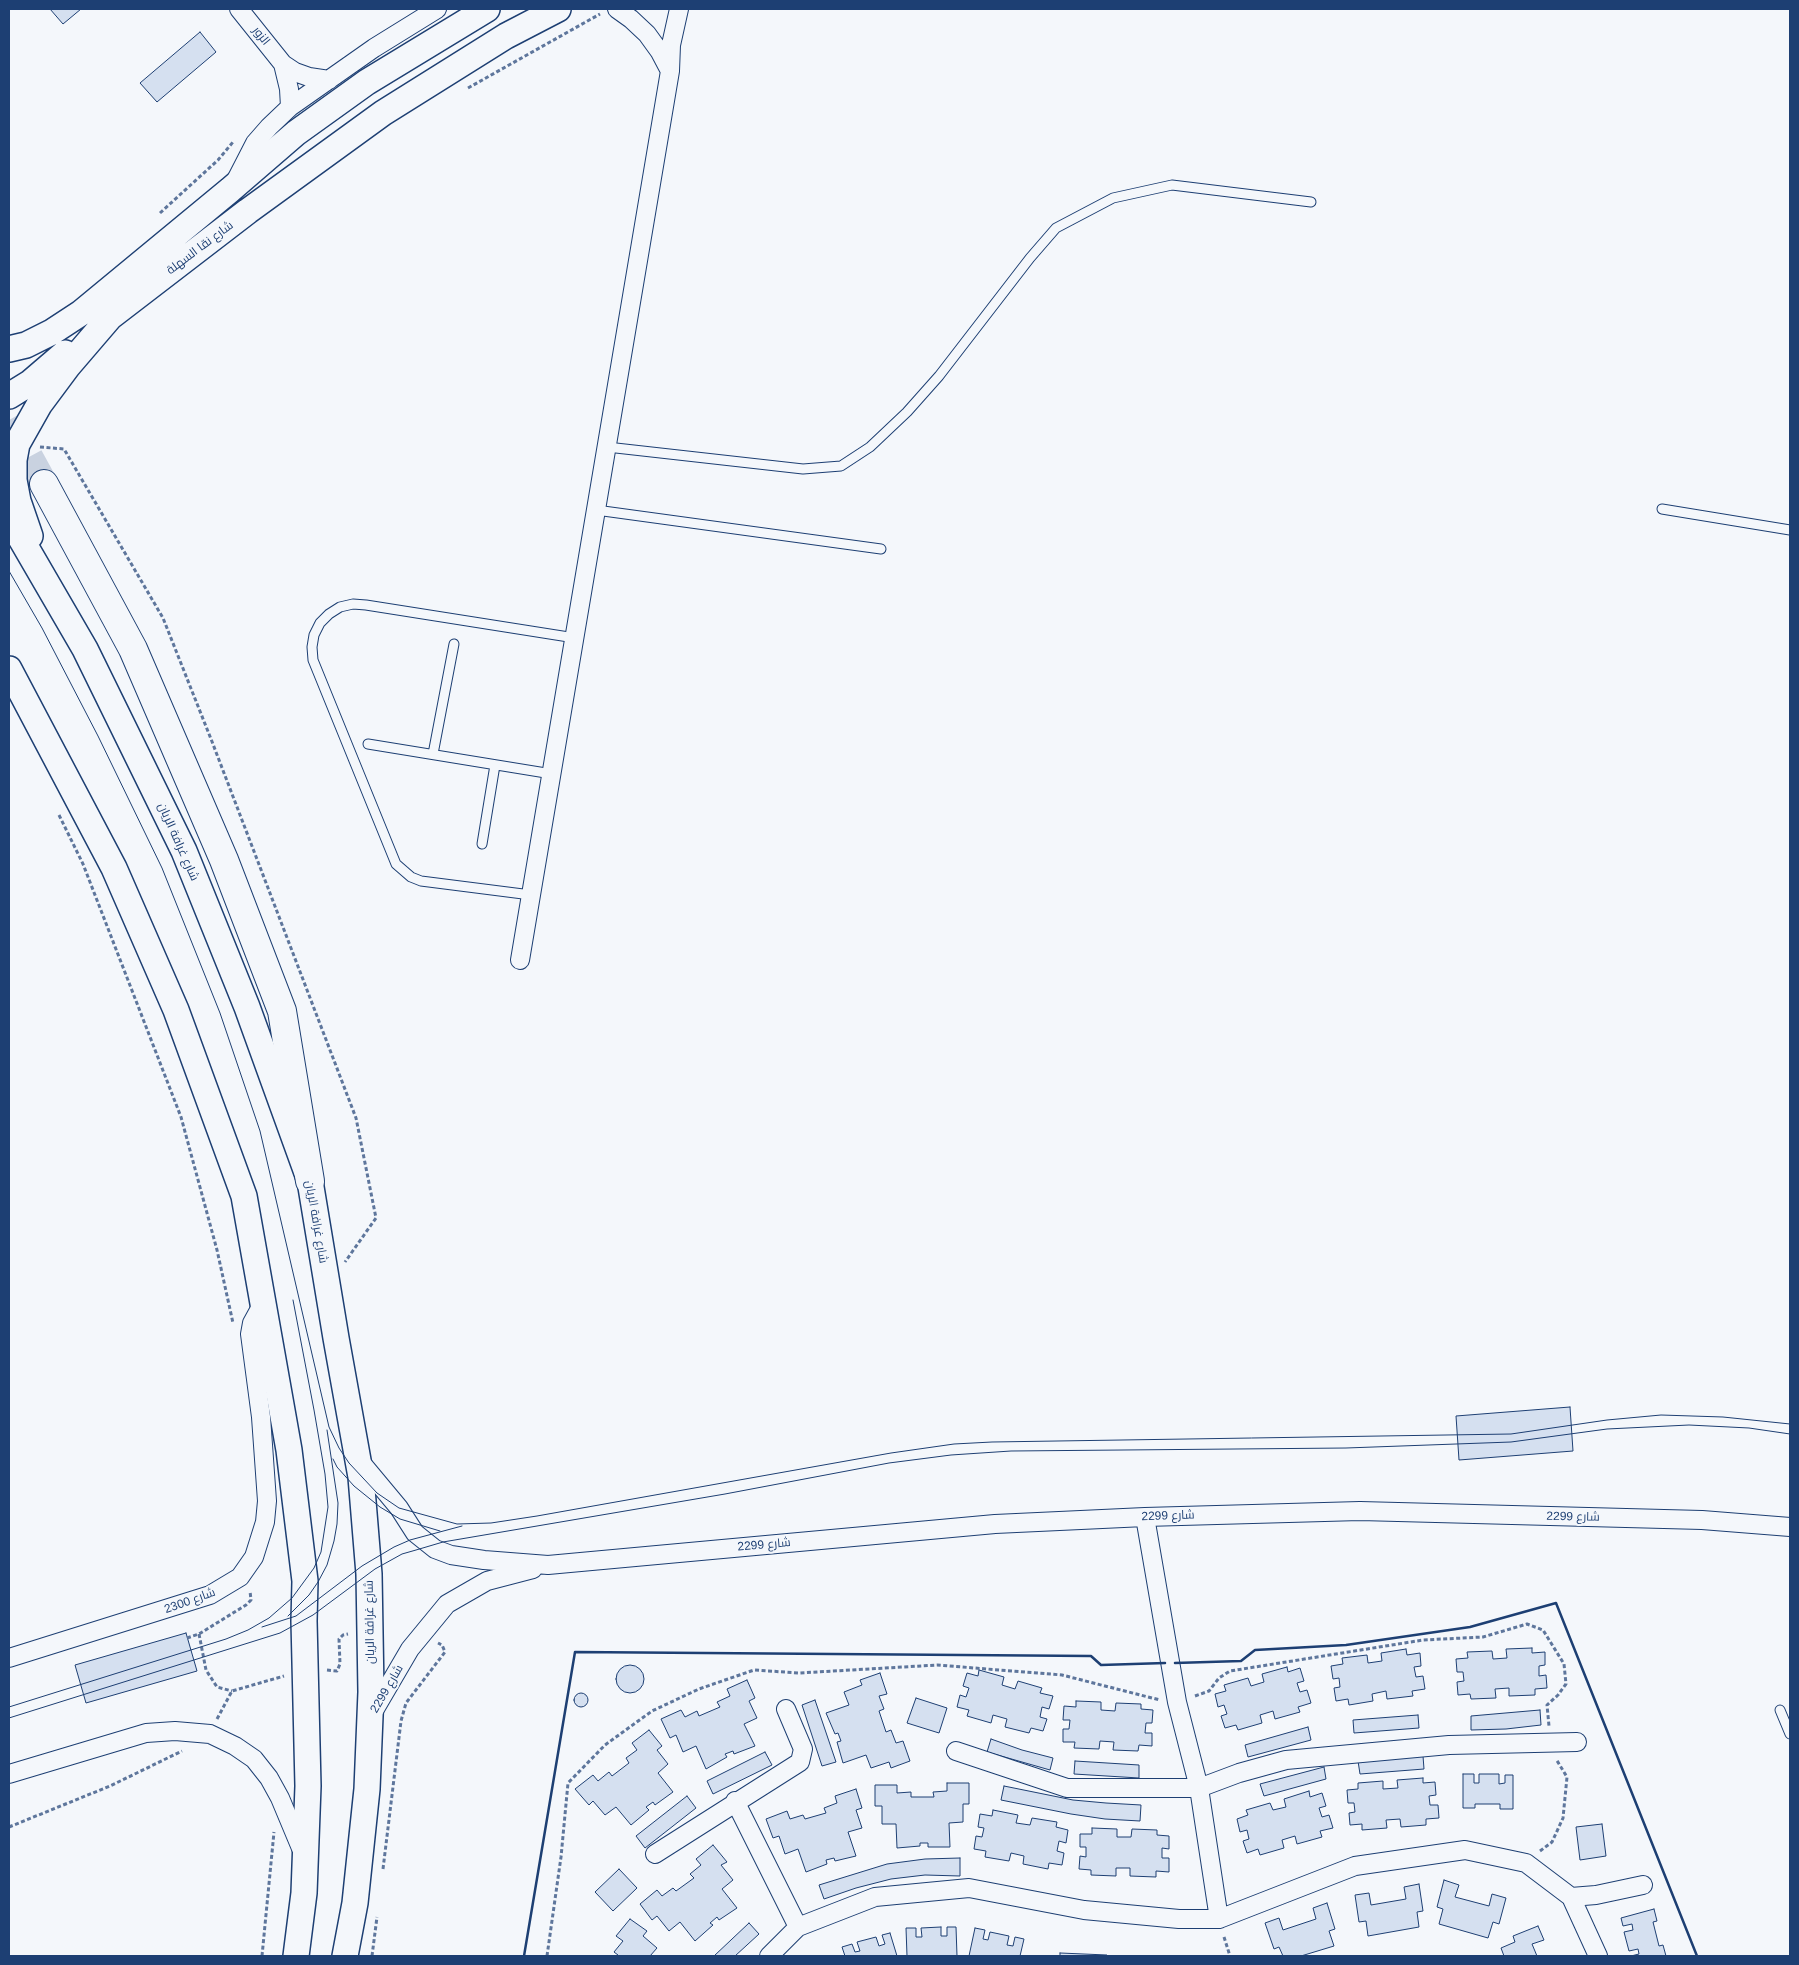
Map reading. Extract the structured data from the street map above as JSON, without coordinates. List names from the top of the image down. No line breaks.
{"streets":{"main road":["شارع نقا السهلة","شارع غرافة الريان"],"street":["الزور","شارع 2299","شارع 2300"]},"crossings":[["الزور","شارع نقا السهلة"],["شارع نقا السهلة","شارع غرافة الريان"],["شارع غرافة الريان","شارع 2299"]]}
